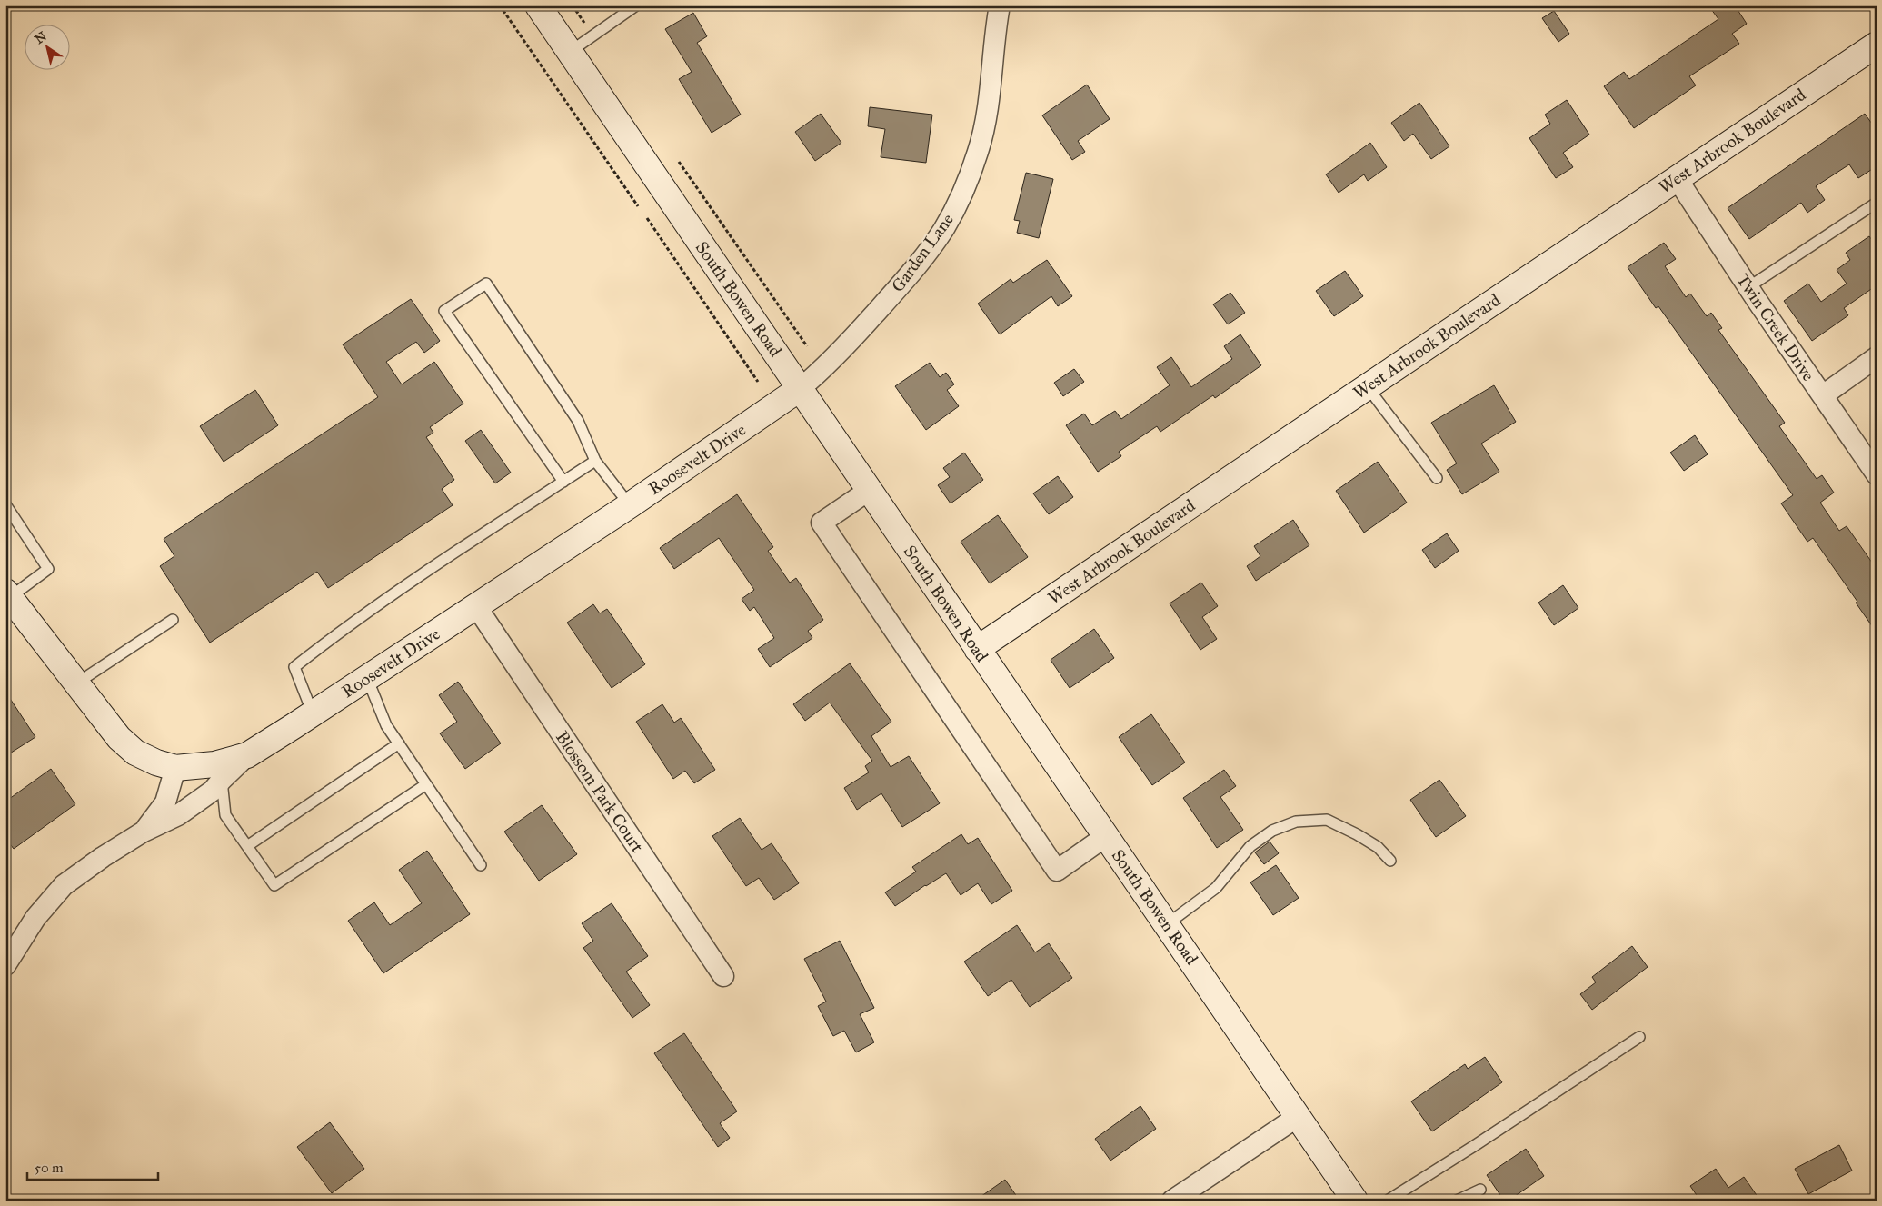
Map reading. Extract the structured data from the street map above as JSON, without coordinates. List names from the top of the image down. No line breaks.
{"streets":{"street":["West Arbrook Boulevard","Garden Lane","South Bowen Road","Twin Creek Drive","Roosevelt Drive","Blossom Park Court"]},"crossings":[["West Arbrook Boulevard","South Bowen Road"],["West Arbrook Boulevard","Twin Creek Drive"],["Garden Lane","South Bowen Road"],["Garden Lane","Roosevelt Drive"],["South Bowen Road","Roosevelt Drive"],["Roosevelt Drive","Blossom Park Court"]],"scale_bar":"50 m","north":"top left"}
